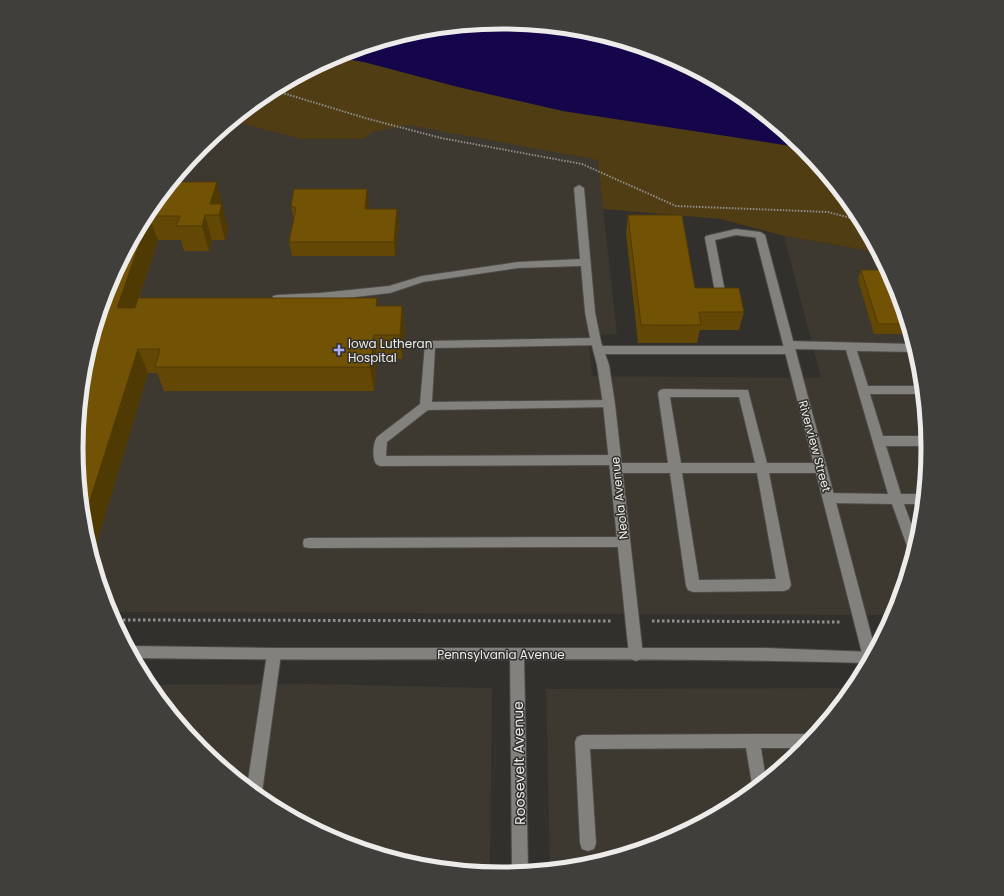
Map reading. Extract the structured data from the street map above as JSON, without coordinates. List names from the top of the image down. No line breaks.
{"streets":{"street":["Riverview Street","Neola Avenue","Pennsylvania Avenue","Roosevelt Avenue"]},"crossings":[["Neola Avenue","Pennsylvania Avenue"],["Pennsylvania Avenue","Roosevelt Avenue"]],"places":{"health":["Iowa Lutheran Hospital"]}}
